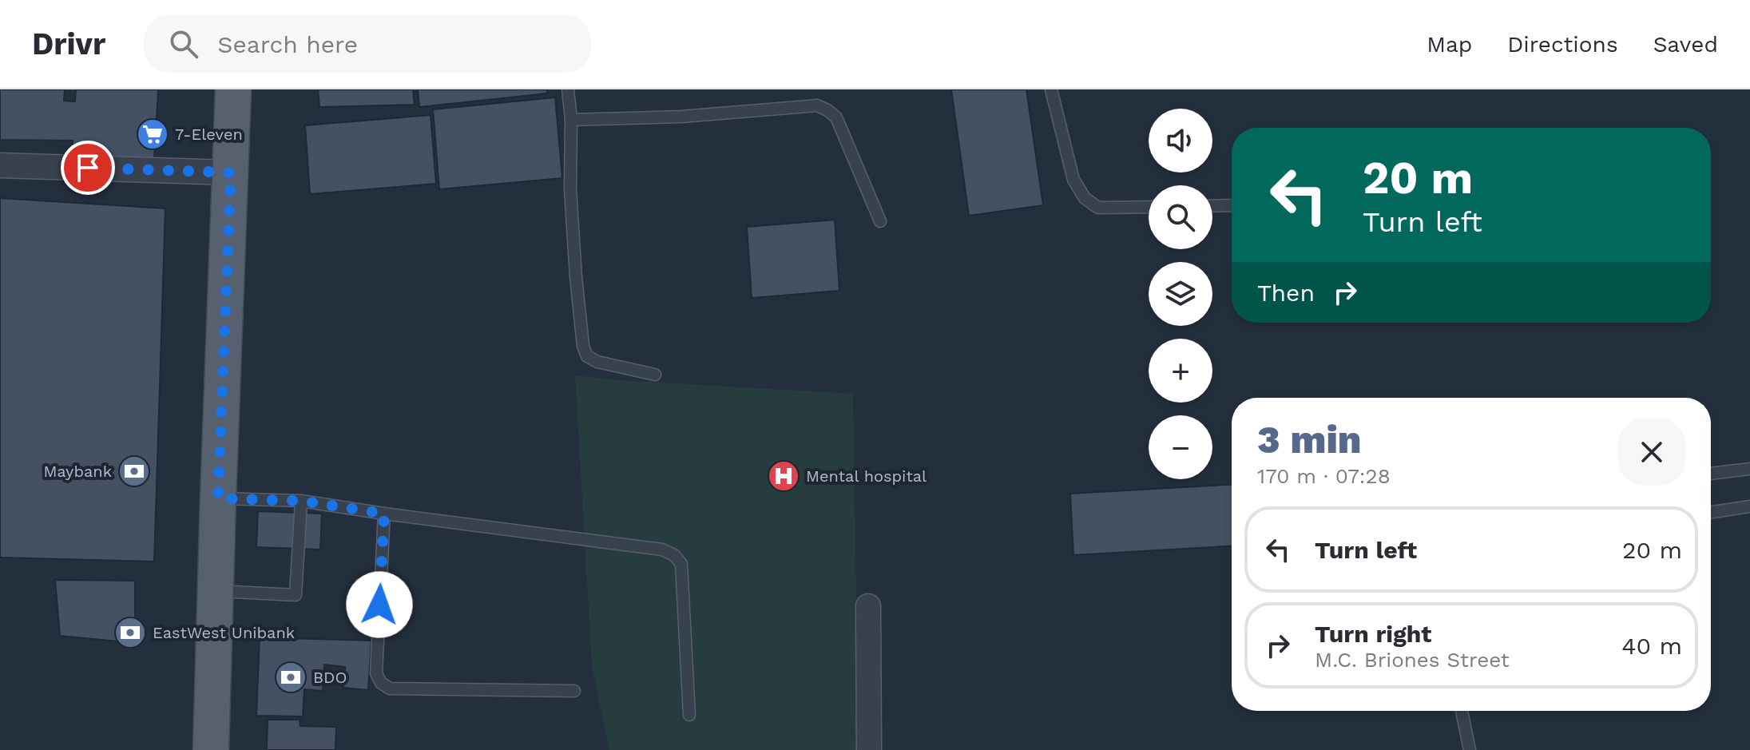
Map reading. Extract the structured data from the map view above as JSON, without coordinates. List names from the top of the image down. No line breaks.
{"places":{"supermarket":["7-Eleven"],"bank":["Maybank","EastWest Unibank","BDO"],"hospital":["Mental hospital"]},"page":{"header":"Drivr","search":"Search here","nav":["Map","Directions","Saved"],"map_buttons":["+","−"],"turn":["20 m","Turn left"],"then":"Then","heading":["3 min","170 m · 07:28"],"list":[{"name":"Turn left","value":"20 m"},{"name":"Turn right","note":"M.C. Briones Street","value":"40 m"}]}}
